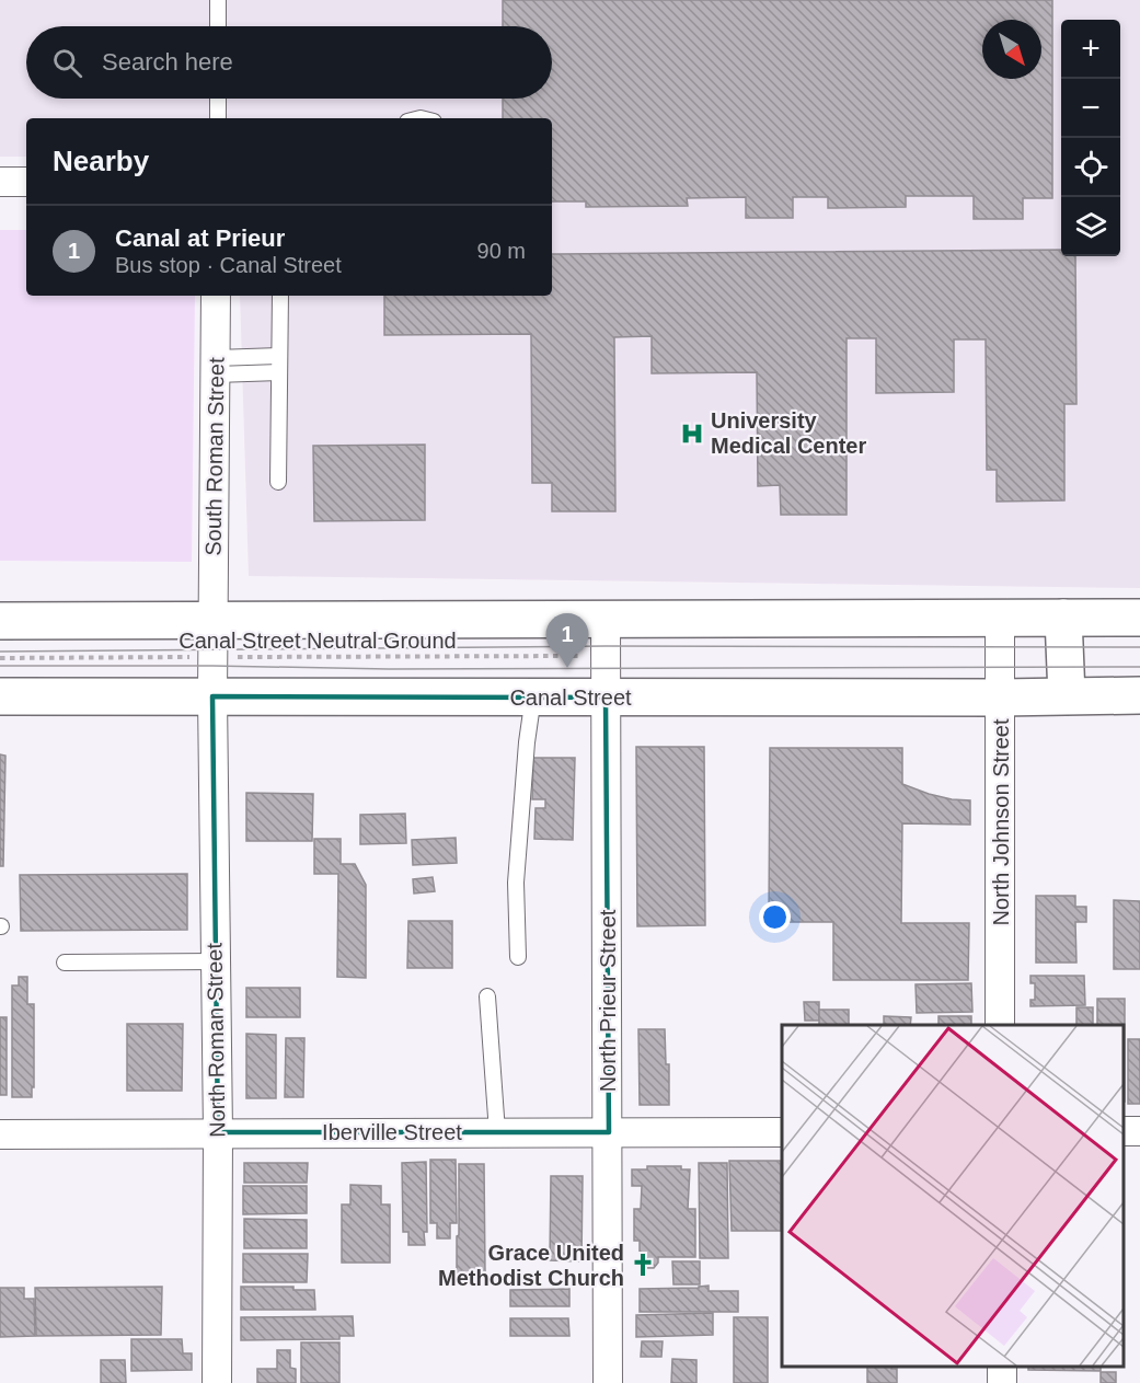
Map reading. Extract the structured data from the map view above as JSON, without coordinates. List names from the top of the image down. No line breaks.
{"streets":{"main road":["Canal Street"],"street":["South Roman Street","North Johnson Street","North Prieur Street","North Roman Street","Iberville Street"],"path":["Canal Street Neutral Ground"]},"crossings":[["South Roman Street","Canal Street Neutral Ground"],["South Roman Street","North Roman Street"],["Canal Street Neutral Ground","North Prieur Street"],["Canal Street Neutral Ground","North Roman Street"],["Canal Street","North Johnson Street"],["Canal Street","North Prieur Street"],["Canal Street","North Roman Street"],["North Prieur Street","Iberville Street"],["North Roman Street","Iberville Street"]],"places":{"hospital":["University Medical Center"],"church":["Grace United Methodist Church"]},"north":"bottom right","page":{"map_buttons":["+","−"],"search":"Search here","heading":"Nearby","list":[{"mark":"1","name":"Canal at Prieur","note":"Bus stop · Canal Street","value":"90 m"}],"pins":"1"}}
